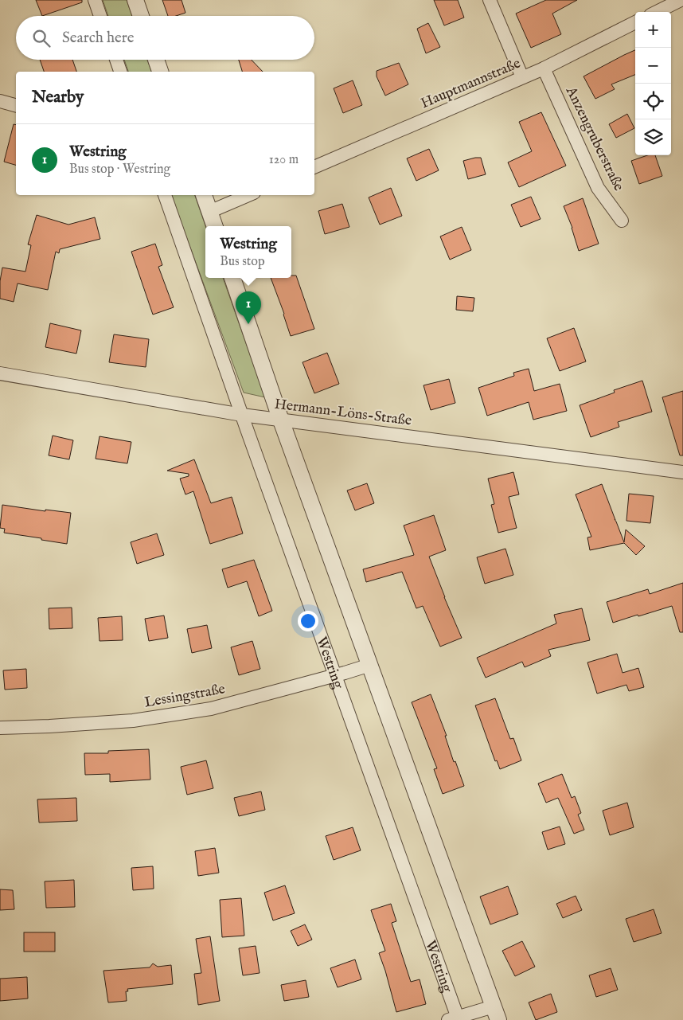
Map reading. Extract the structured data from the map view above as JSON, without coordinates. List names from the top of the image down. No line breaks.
{"streets":{"street":["Hauptmannstraße","Anzengruberstraße","Hermann-Löns-Straße","Westring","Lessingstraße"]},"crossings":[["Hauptmannstraße","Anzengruberstraße"],["Hermann-Löns-Straße","Westring"],["Westring","Lessingstraße"]],"page":{"map_buttons":["+","−"],"search":"Search here","heading":"Nearby","list":[{"mark":"1","name":"Westring","note":"Bus stop · Westring","value":"120 m"}],"popup":["Westring","Bus stop"],"pins":"1"}}
